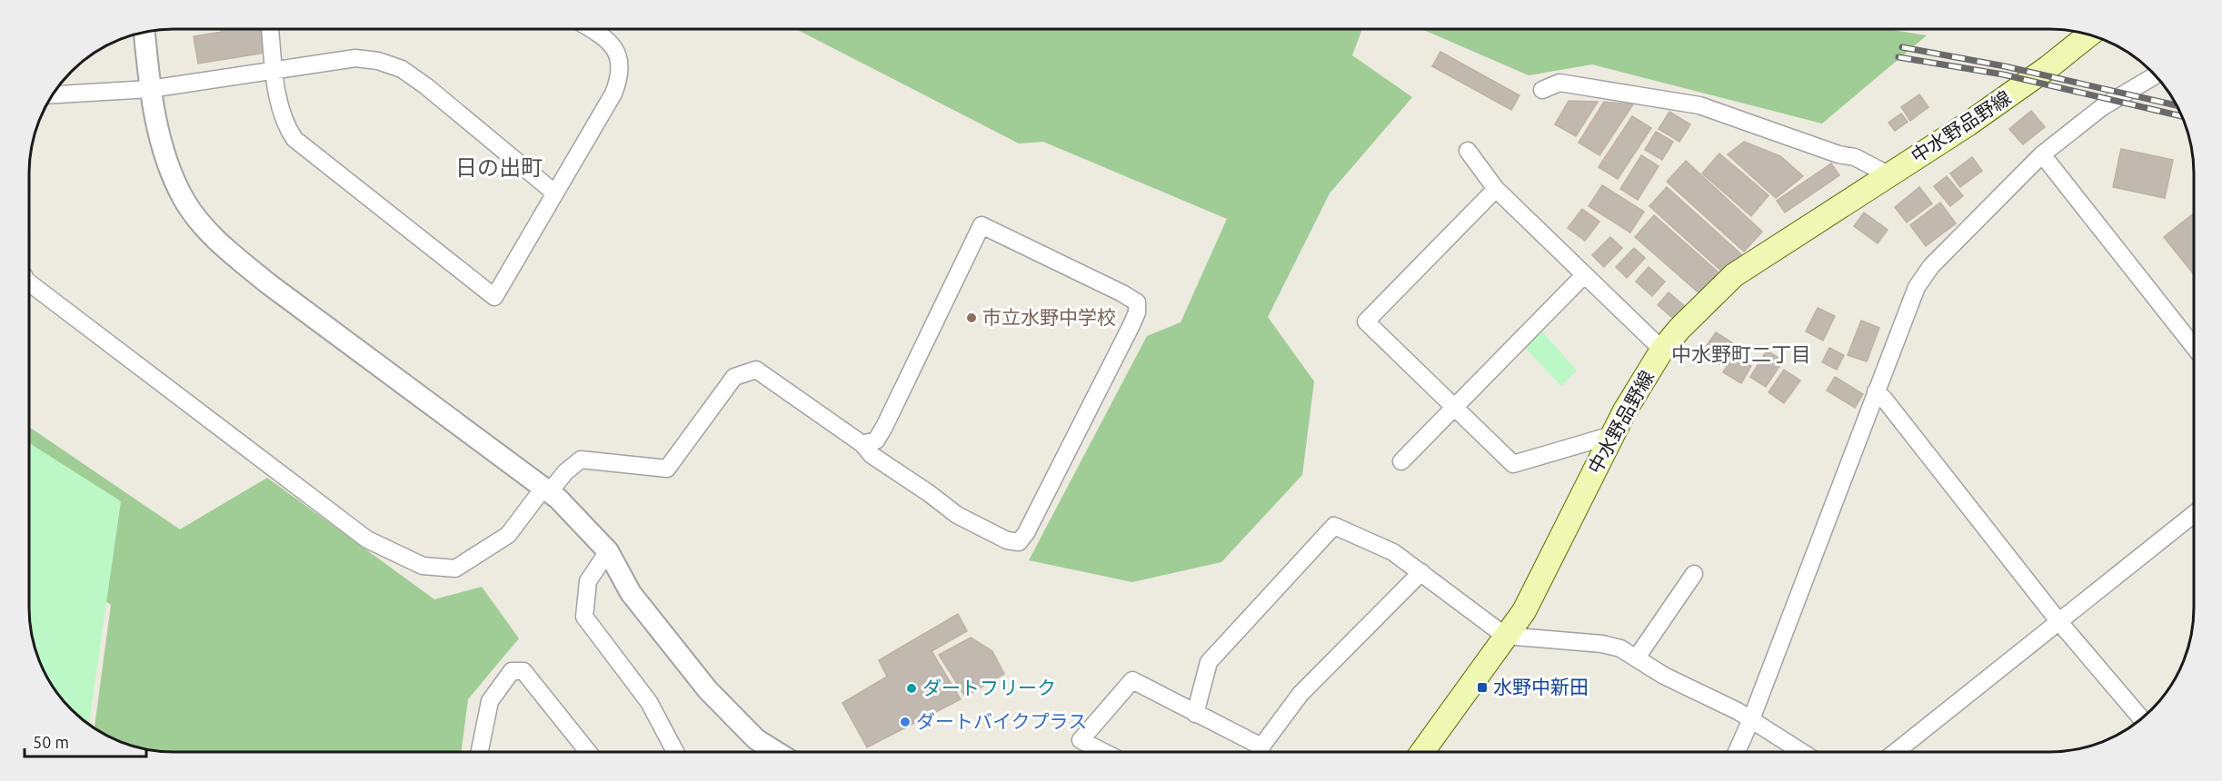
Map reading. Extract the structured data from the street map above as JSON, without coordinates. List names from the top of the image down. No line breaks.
{"streets":{"main road":["中水野品野線"]},"districts":["日の出町","中水野町二丁目"],"places":{"other":["市立水野中学校","ダートフリーク","ダートバイクプラス"],"transit":["水野中新田"]},"scale_bar":"50 m"}
